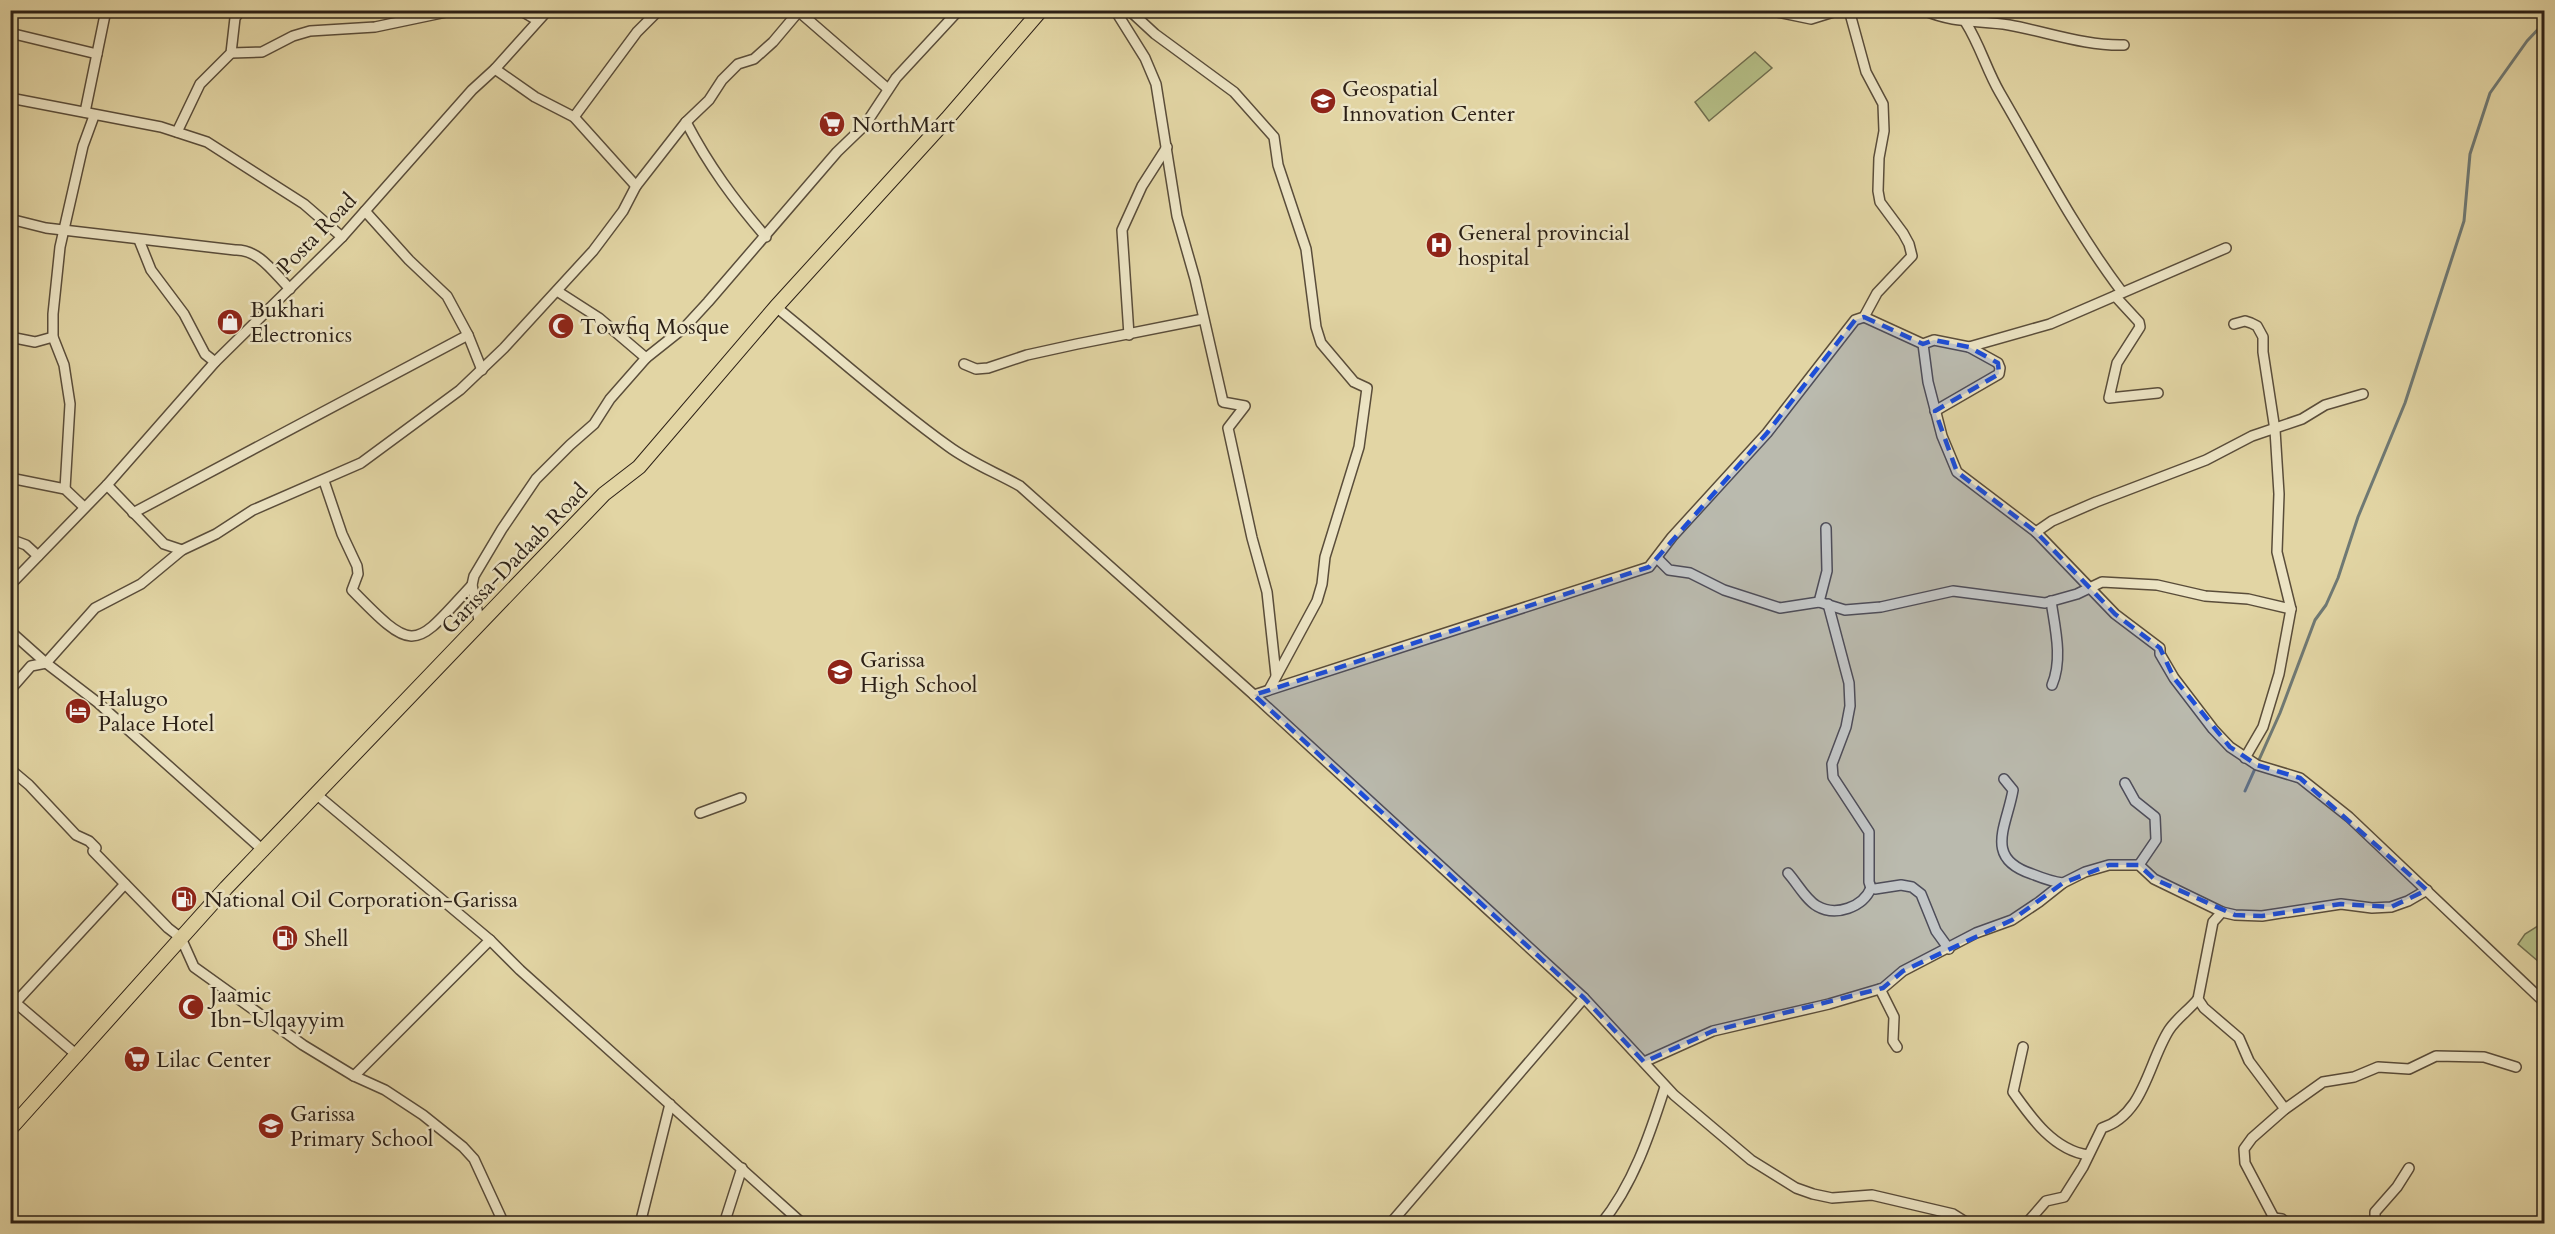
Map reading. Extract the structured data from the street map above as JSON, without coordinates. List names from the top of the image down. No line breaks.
{"streets":{"highway":["Garissa-Dadaab Road"],"street":["Posta Road"]},"places":{"school or university":["Geospatial Innovation Center","Garissa High School","Garissa Primary School"],"supermarket":["NorthMart","Lilac Center"],"hospital":["General provincial hospital"],"shop":["Bukhari Electronics"],"mosque":["Towfiq Mosque","Jaamic Ibn-Ulqayyim"],"hotel":["Halugo Palace Hotel"],"fuel station":["National Oil Corporation-Garissa","Shell"]}}
